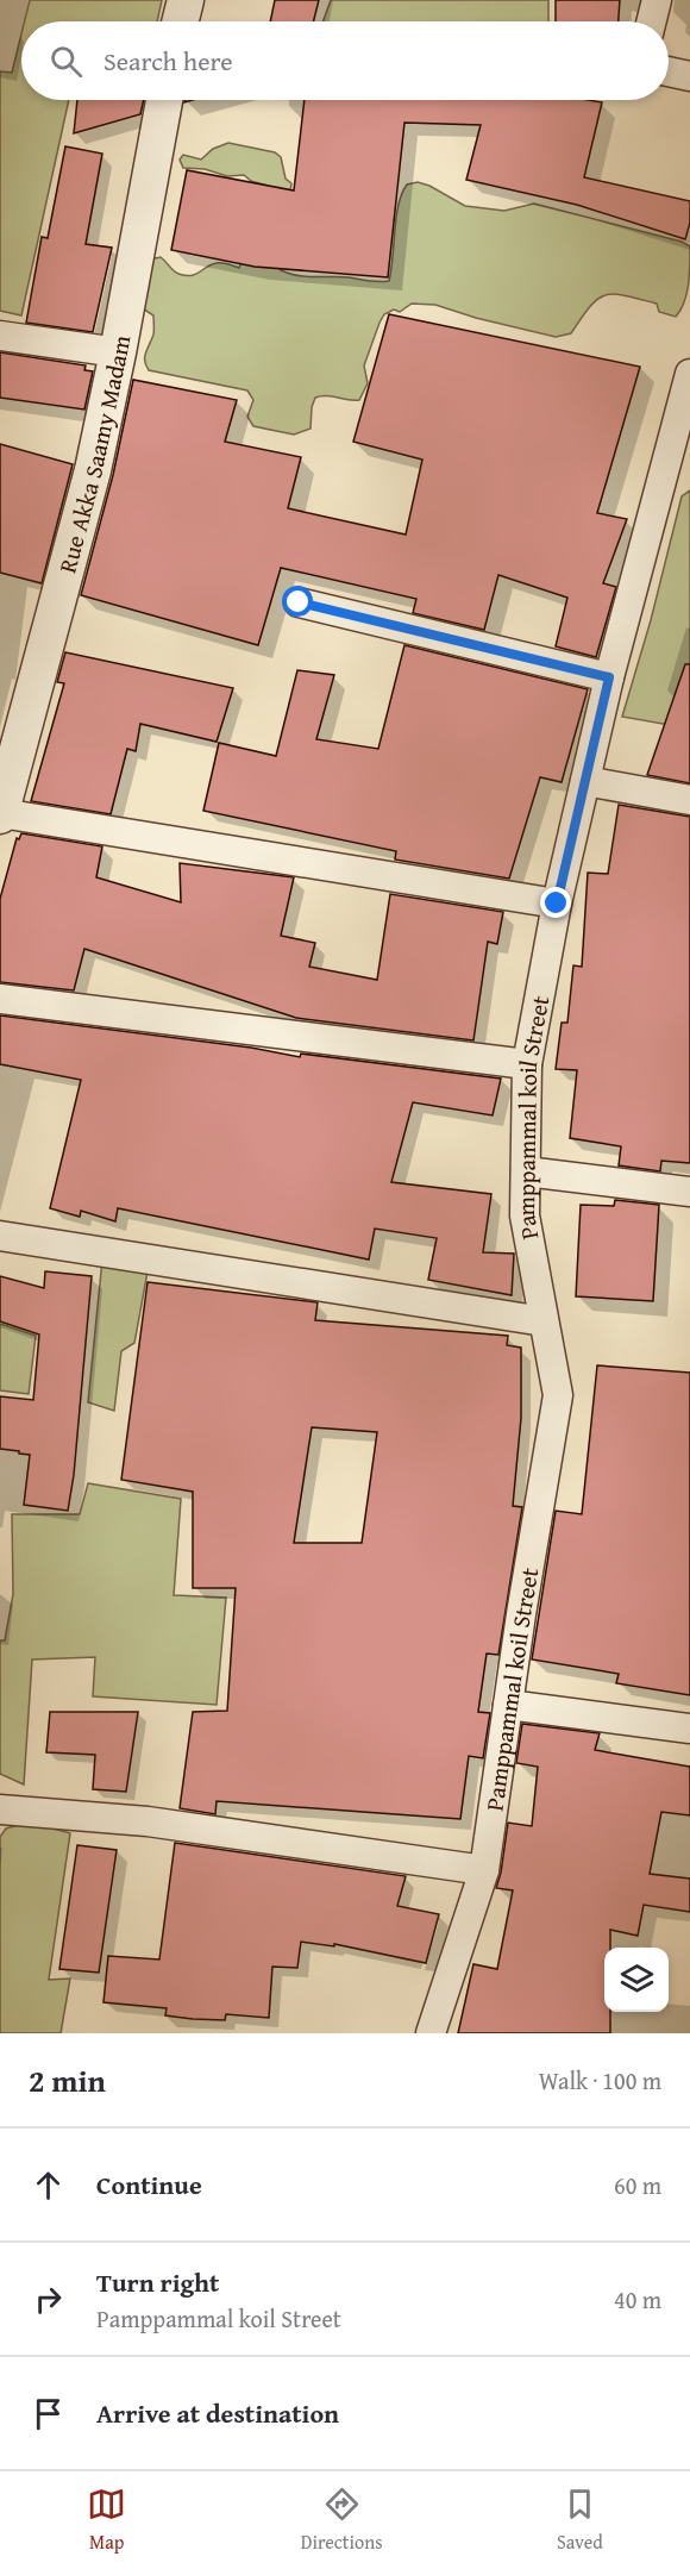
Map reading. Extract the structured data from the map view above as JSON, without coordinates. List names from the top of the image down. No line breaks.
{"streets":{"street":["Rue Akka Saamy Madam","Pamppammal koil Street"]},"page":{"search":"Search here","heading":["2 min","Walk · 100 m"],"list":[["Continue","60 m"],["Turn right","Pamppammal koil Street","40 m"],"Arrive at destination"],"nav":["Map","Directions","Saved"]}}
